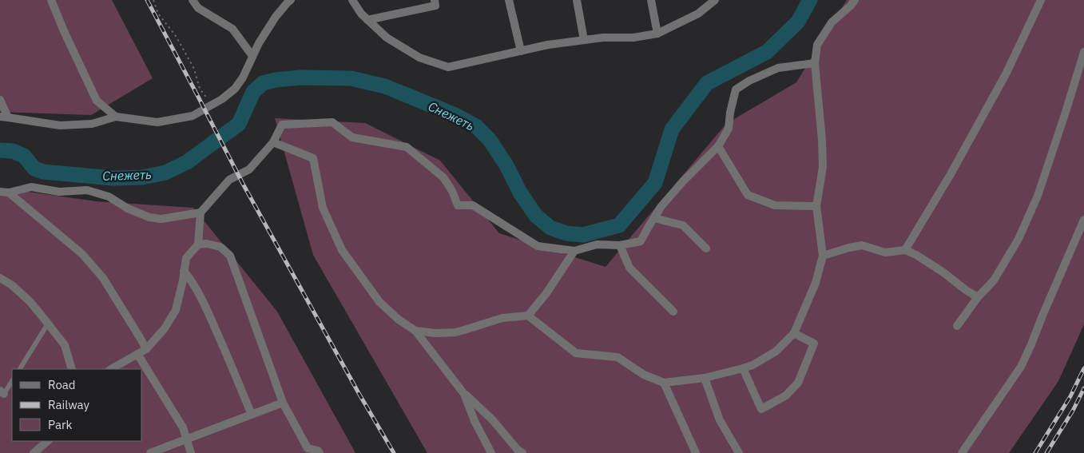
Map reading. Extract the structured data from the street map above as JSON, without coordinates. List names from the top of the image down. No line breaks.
{"water":["Снежеть"],"legend":["Road","Railway","Park"]}
